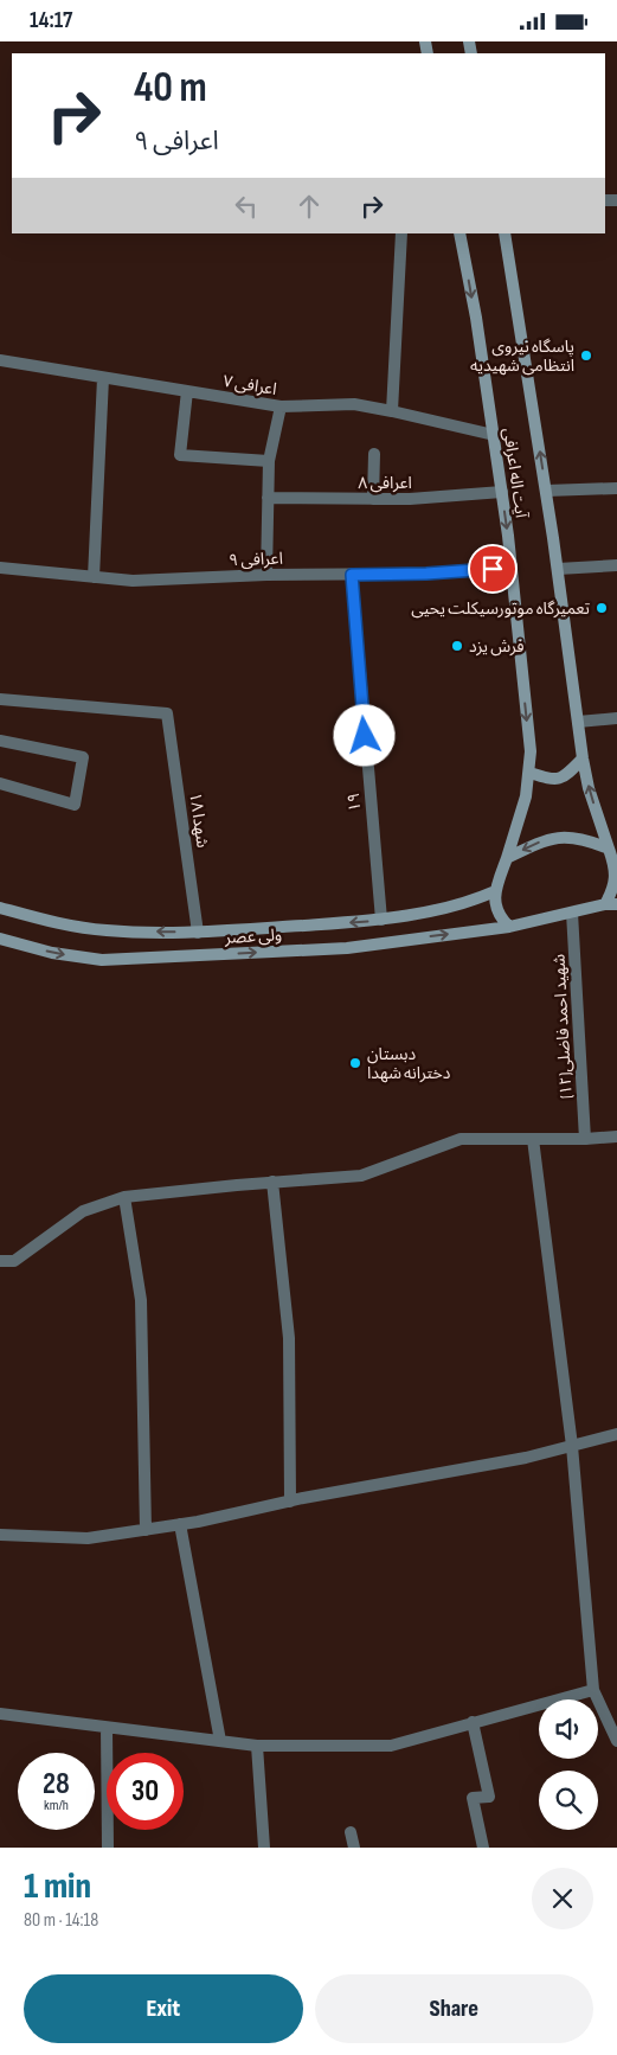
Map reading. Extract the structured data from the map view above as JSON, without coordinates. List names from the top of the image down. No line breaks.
{"streets":{"main road":["آیت اله اعرافی","ولی عصر"],"street":["اعرافی ۷","اعرافی ۸","اعرافی ۹","۱۹","شهدا ۱۸","شهید احمد فاضلی(۱۲)"]},"crossings":[["اعرافی ۷","آیت اله اعرافی"],["آیت اله اعرافی","اعرافی ۸"],["آیت اله اعرافی","اعرافی ۹"],["آیت اله اعرافی","ولی عصر"],["اعرافی ۹","۱۹"],["۱۹","ولی عصر"],["شهدا ۱۸","ولی عصر"],["ولی عصر","شهید احمد فاضلی(۱۲)"]],"places":["پاسگاه نیروی انتظامی شهیدیه","تعمیرگاه موتورسیکلت یحیی","فرش یزد","دبستان دخترانه شهدا"],"page":{"status":"14:17","turn":["40 m","اعرافی ۹"],"speed":"28 km/h","limit":"30","heading":["1 min","80 m · 14:18"],"buttons":["Exit","Share"]}}
